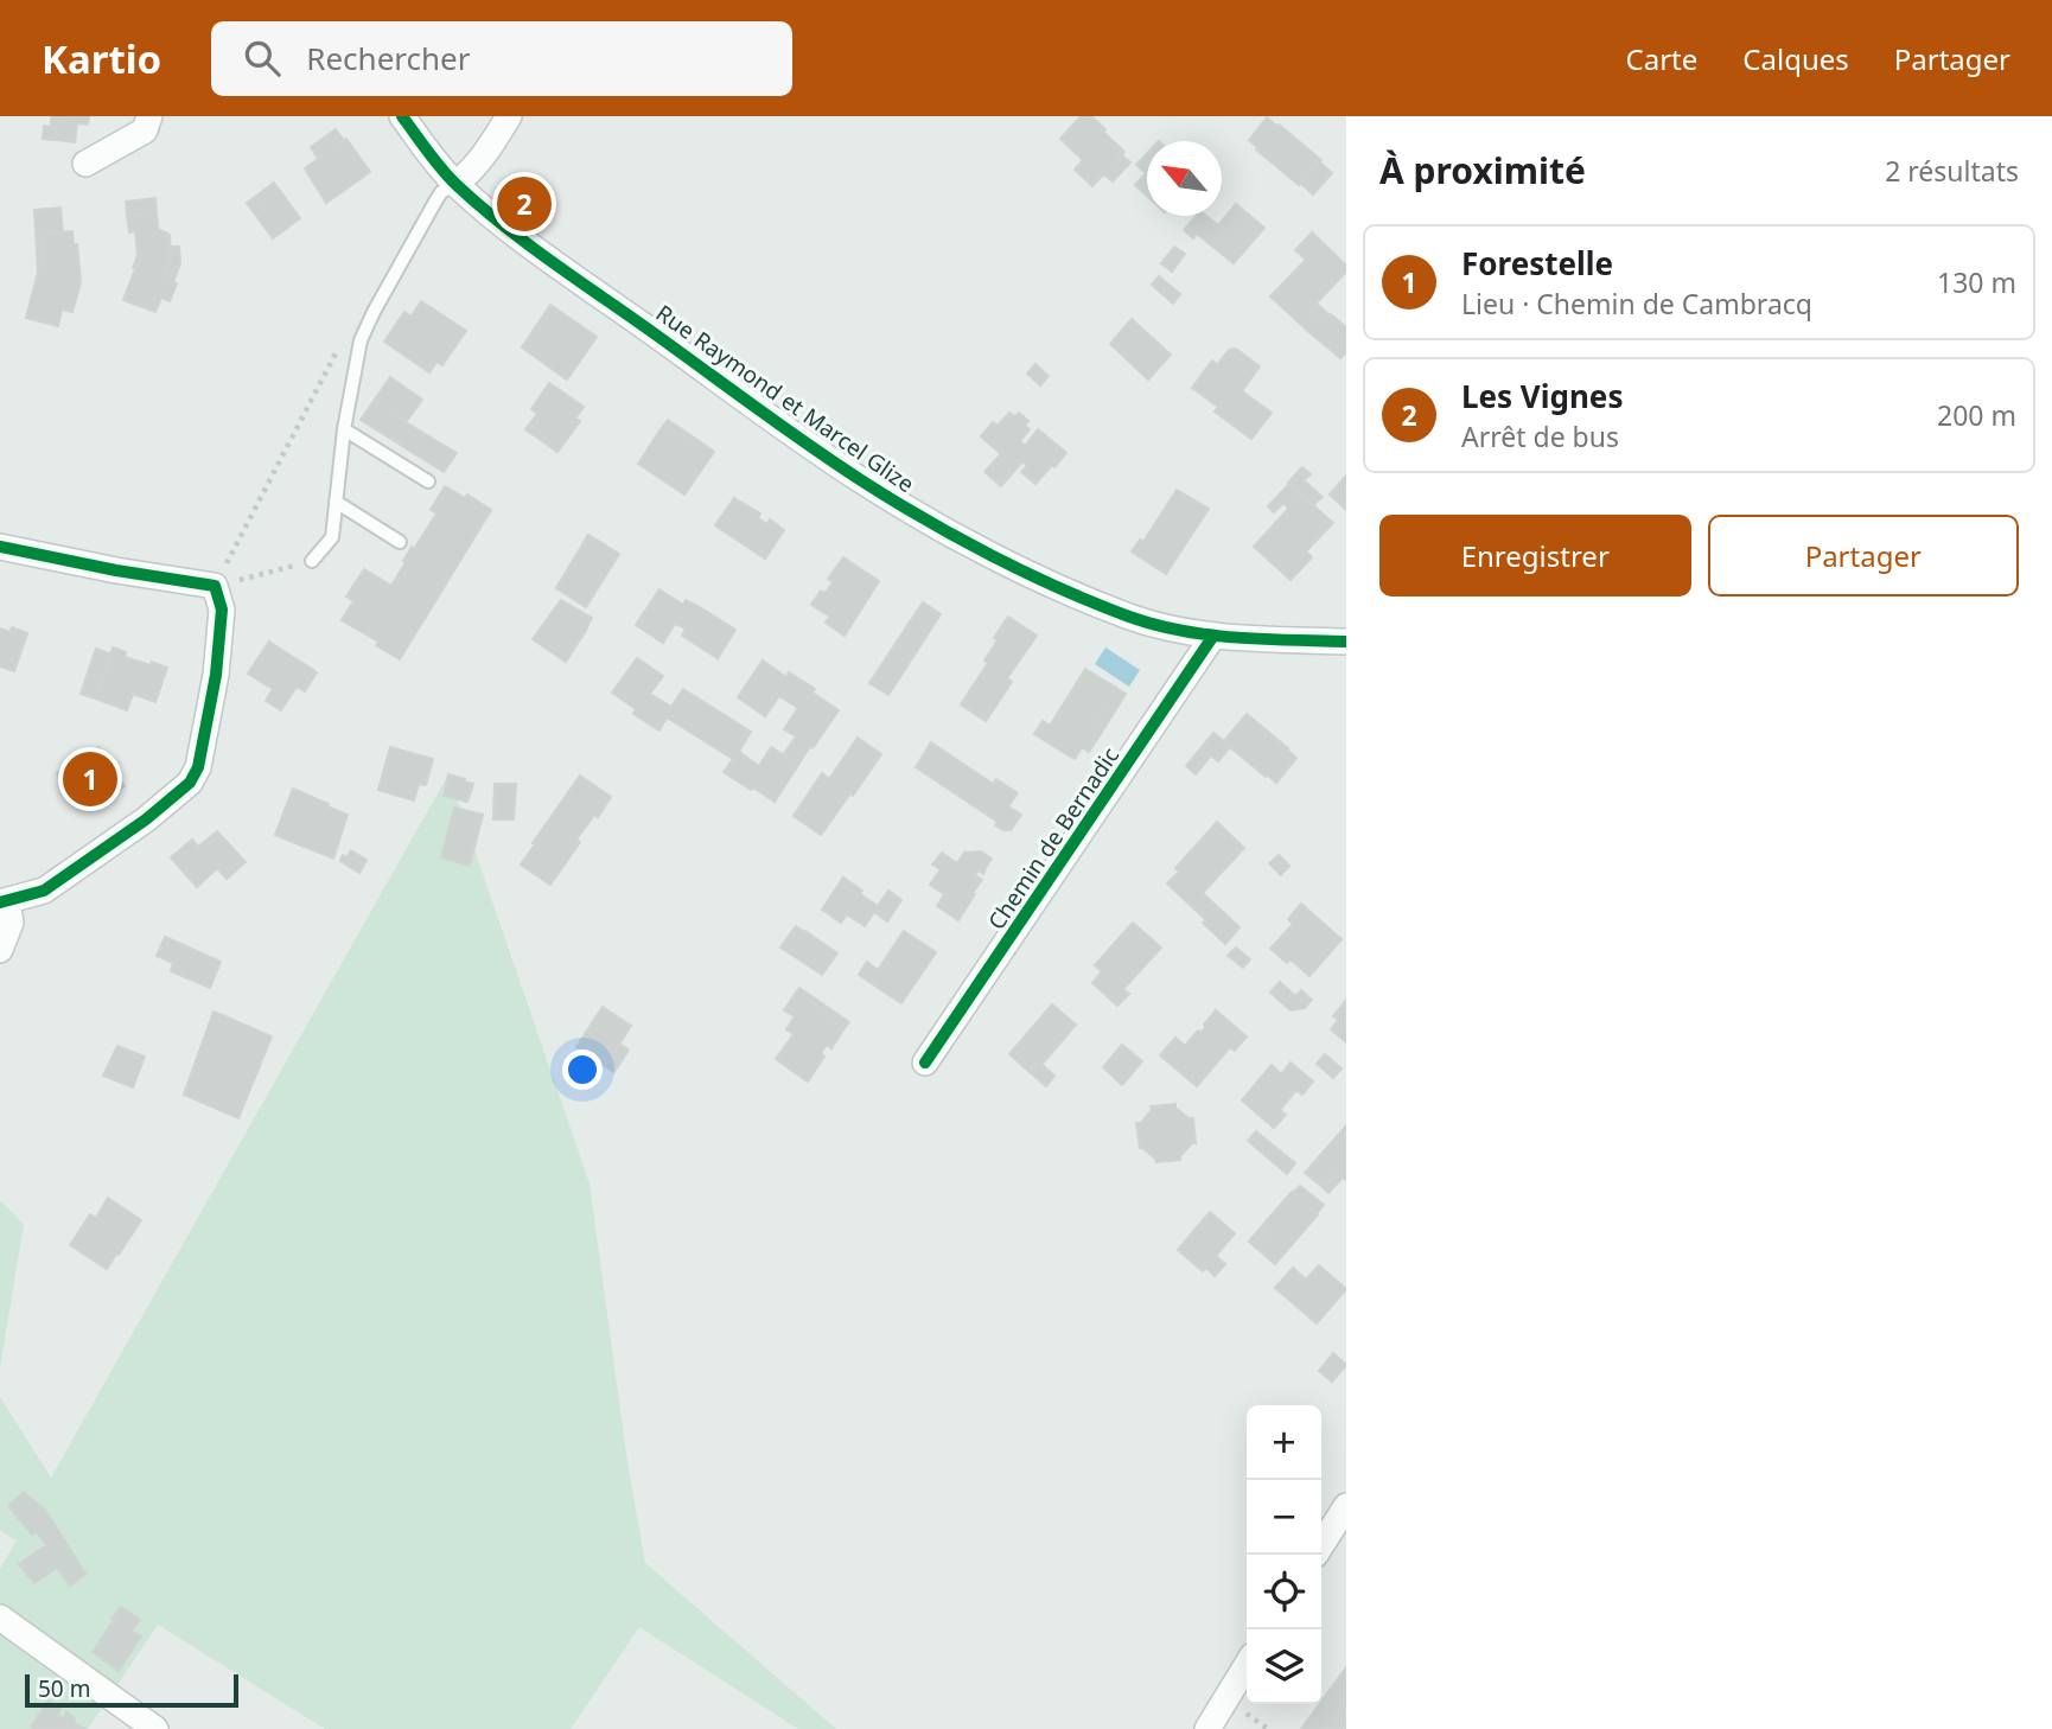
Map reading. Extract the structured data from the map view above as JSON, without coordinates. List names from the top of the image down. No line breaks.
{"streets":{"street":["Rue Raymond et Marcel Glize","Chemin de Bernadic"]},"crossings":[["Rue Raymond et Marcel Glize","Chemin de Bernadic"]],"scale_bar":"50 m","north":"top left","page":{"header":"Kartio","search":"Rechercher","nav":["Carte","Calques","Partager"],"heading":["À proximité","2 résultats"],"pins":["2","1"],"list":[{"mark":"1","name":"Forestelle","note":"Lieu · Chemin de Cambracq","value":"130 m"},{"mark":"2","name":"Les Vignes","note":"Arrêt de bus","value":"200 m"}],"buttons":["Enregistrer","Partager"],"map_buttons":["+","−"],"scale":"50 m"}}
